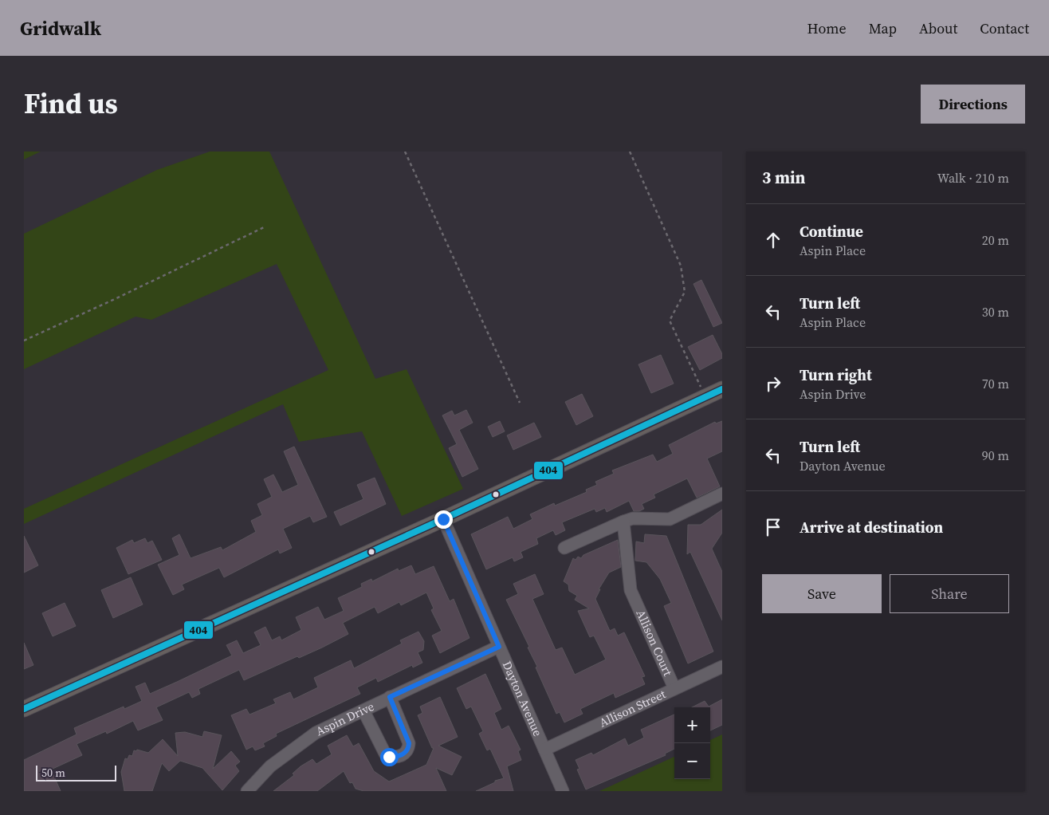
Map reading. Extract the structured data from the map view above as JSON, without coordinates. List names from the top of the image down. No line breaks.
{"streets":{"street":["Allison Court","Dayton Avenue","Allison Street","Aspin Drive"]},"crossings":[["Allison Court","Allison Street"],["Dayton Avenue","Allison Street"],["Dayton Avenue","Aspin Drive"]],"lines":["transit line 404"],"scale_bar":"50 m","page":{"header":"Gridwalk","nav":["Home","Map","About","Contact"],"title":"Find us","buttons":["Directions",["Save","Share"]],"heading":["3 min","Walk · 210 m"],"list":[["Continue","Aspin Place","20 m"],["Turn left","Aspin Place","30 m"],["Turn right","Aspin Drive","70 m"],["Turn left","Dayton Avenue","90 m"],"Arrive at destination"],"map_buttons":["+","−"],"scale":"50 m"}}
